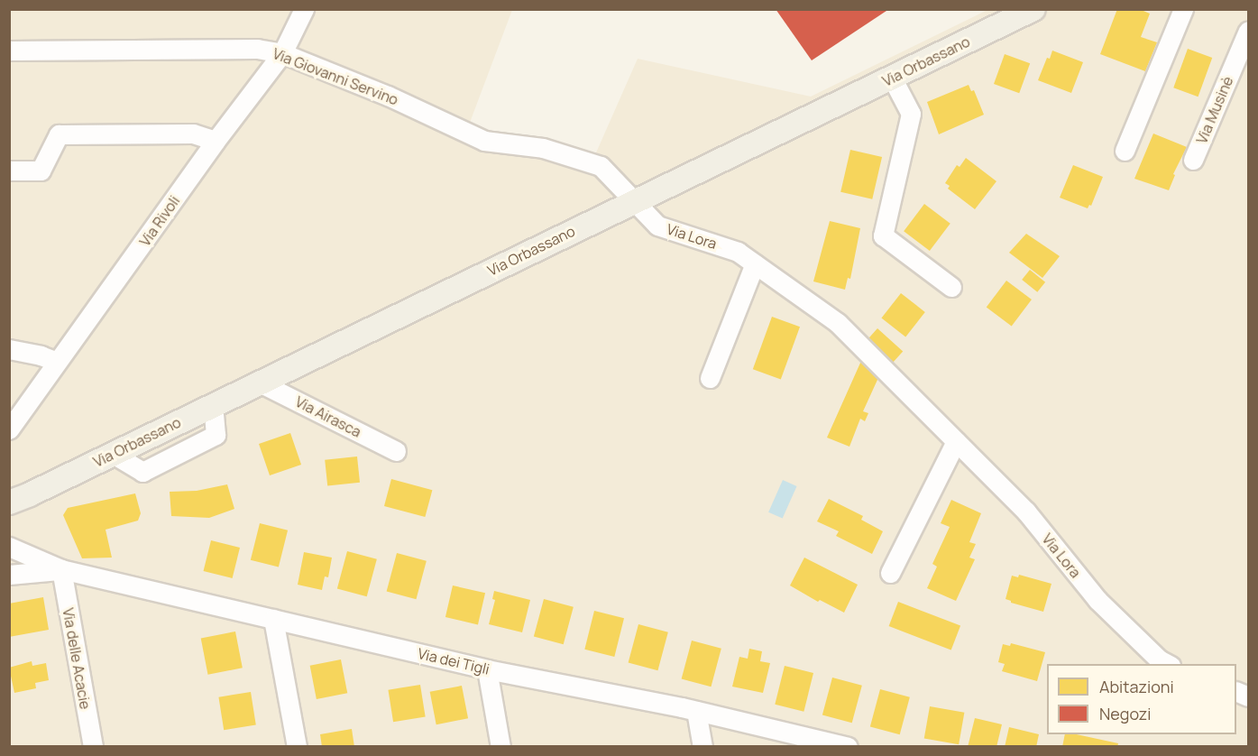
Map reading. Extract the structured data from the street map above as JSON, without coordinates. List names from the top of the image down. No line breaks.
{"streets":{"main road":["Via Orbassano"],"street":["Via Giovanni Servino","Via Musinè","Via Rivoli","Via Lora","Via Airasca","Via delle Acacie","Via dei Tigli"]},"crossings":[["Via Orbassano","Via Giovanni Servino"],["Via Orbassano","Via Lora"],["Via Orbassano","Via Airasca"],["Via Giovanni Servino","Via Rivoli"],["Via Giovanni Servino","Via Lora"],["Via delle Acacie","Via dei Tigli"]],"legend":["Abitazioni","Negozi"]}
